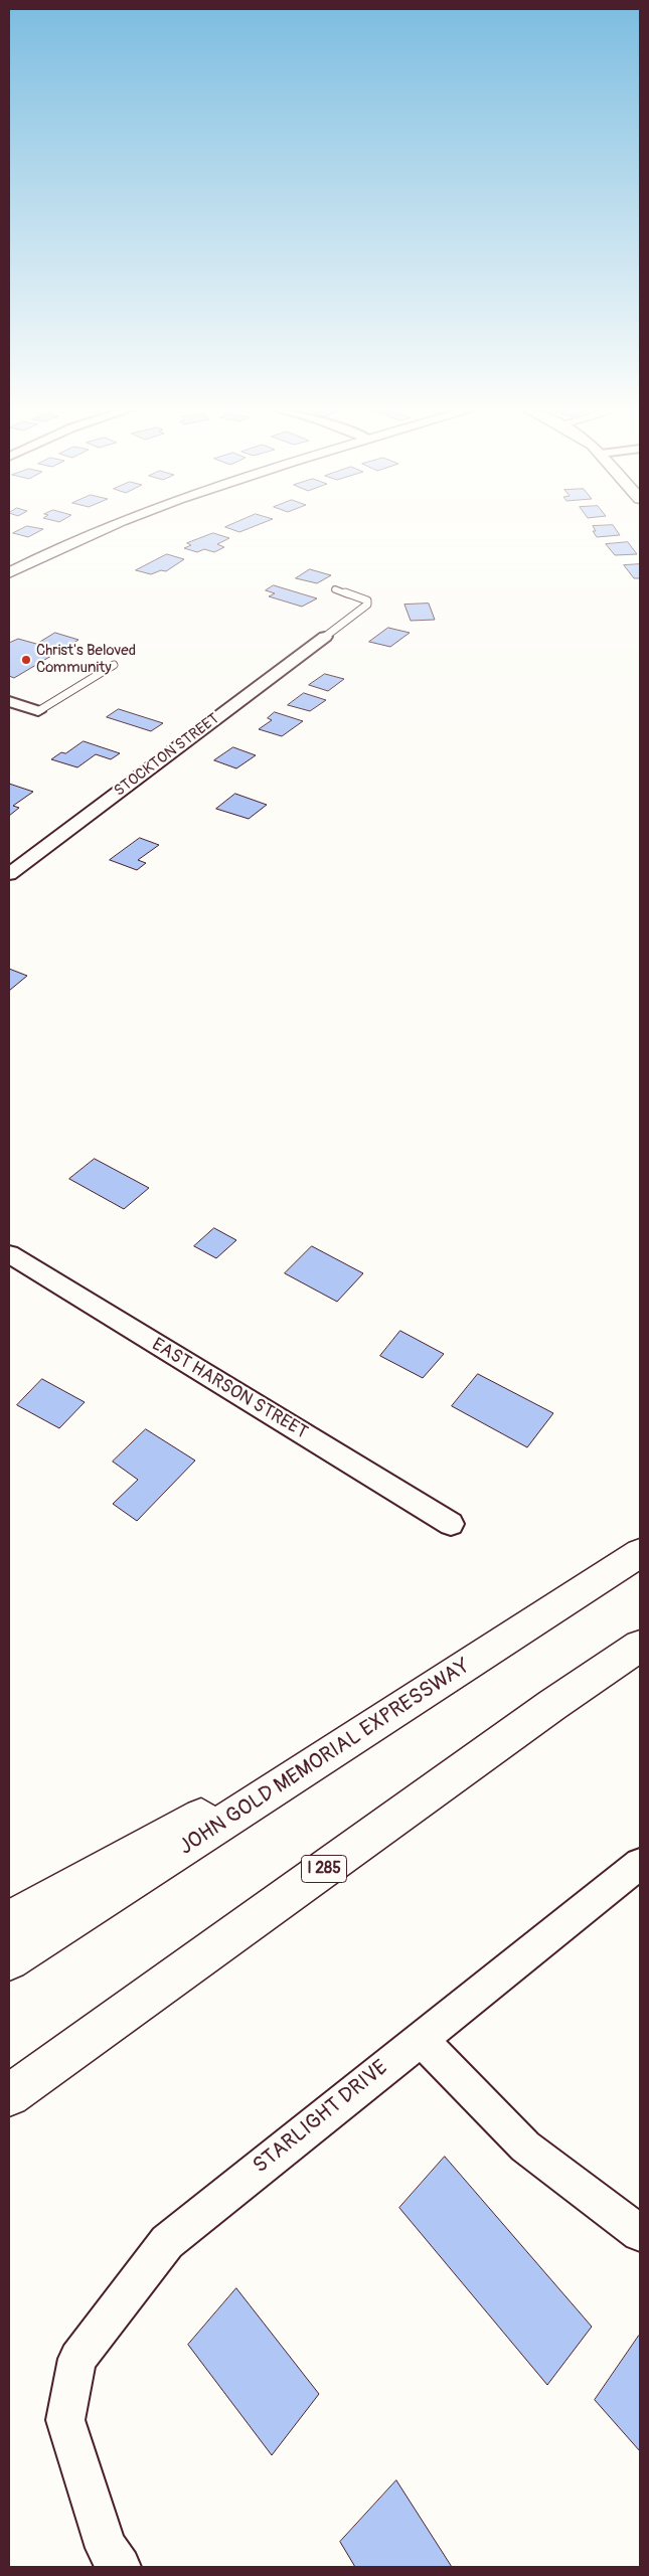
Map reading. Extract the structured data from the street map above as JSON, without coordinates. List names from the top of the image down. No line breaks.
{"streets":{"main road":["JOHN GOLD MEMORIAL EXPRESSWAY","I 285"],"street":["STOCKTON STREET","EAST HARSON STREET","STARLIGHT DRIVE"]},"places":["Christ's Beloved Community"]}
